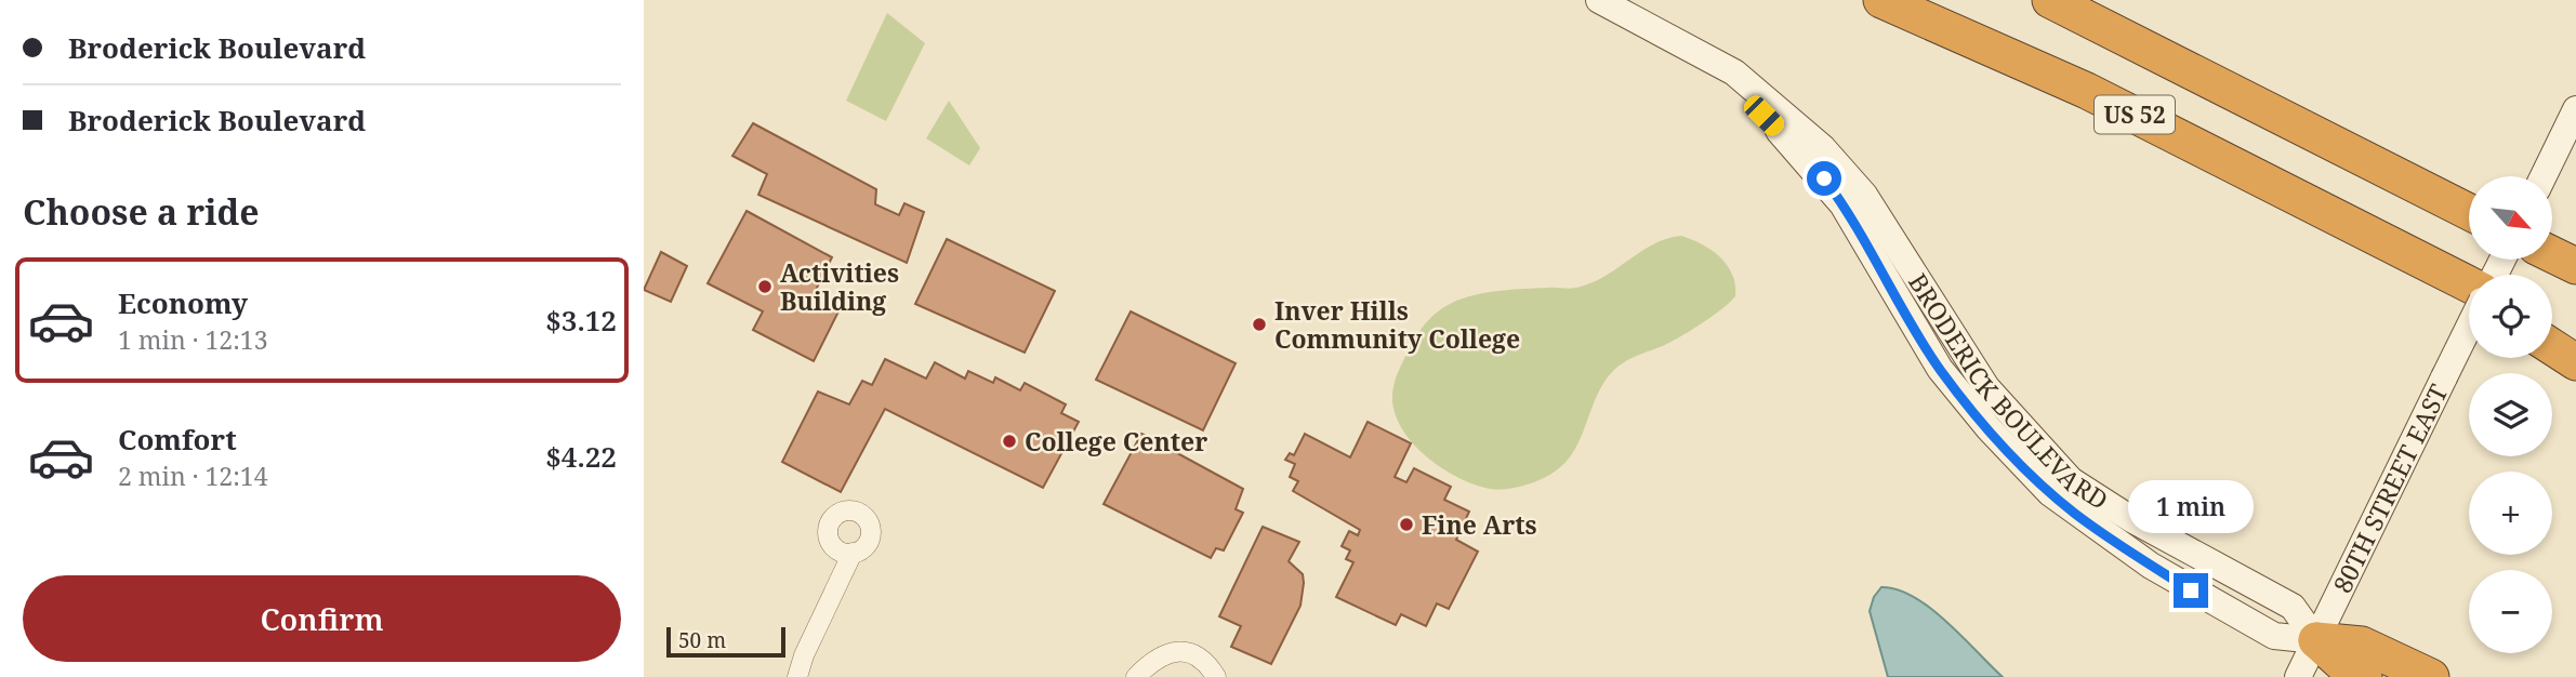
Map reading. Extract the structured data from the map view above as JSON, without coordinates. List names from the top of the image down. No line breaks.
{"streets":{"highway":["US 52"],"street":["BRODERICK BOULEVARD","80TH STREET EAST"]},"crossings":[["BRODERICK BOULEVARD","80TH STREET EAST"]],"places":["Activities Building","Inver Hills Community College","College Center","Fine Arts"],"scale_bar":"50 m","north":"bottom right","page":{"banner":["Broderick Boulevard","Broderick Boulevard"],"heading":"Choose a ride","map_buttons":["+","−"],"list":[{"name":"Economy","note":"1 min · 12:13","value":"$3.12"},{"name":"Comfort","note":"2 min · 12:14","value":"$4.22"}],"bubble":"1 min","buttons":"Confirm","scale":"50 m"}}
